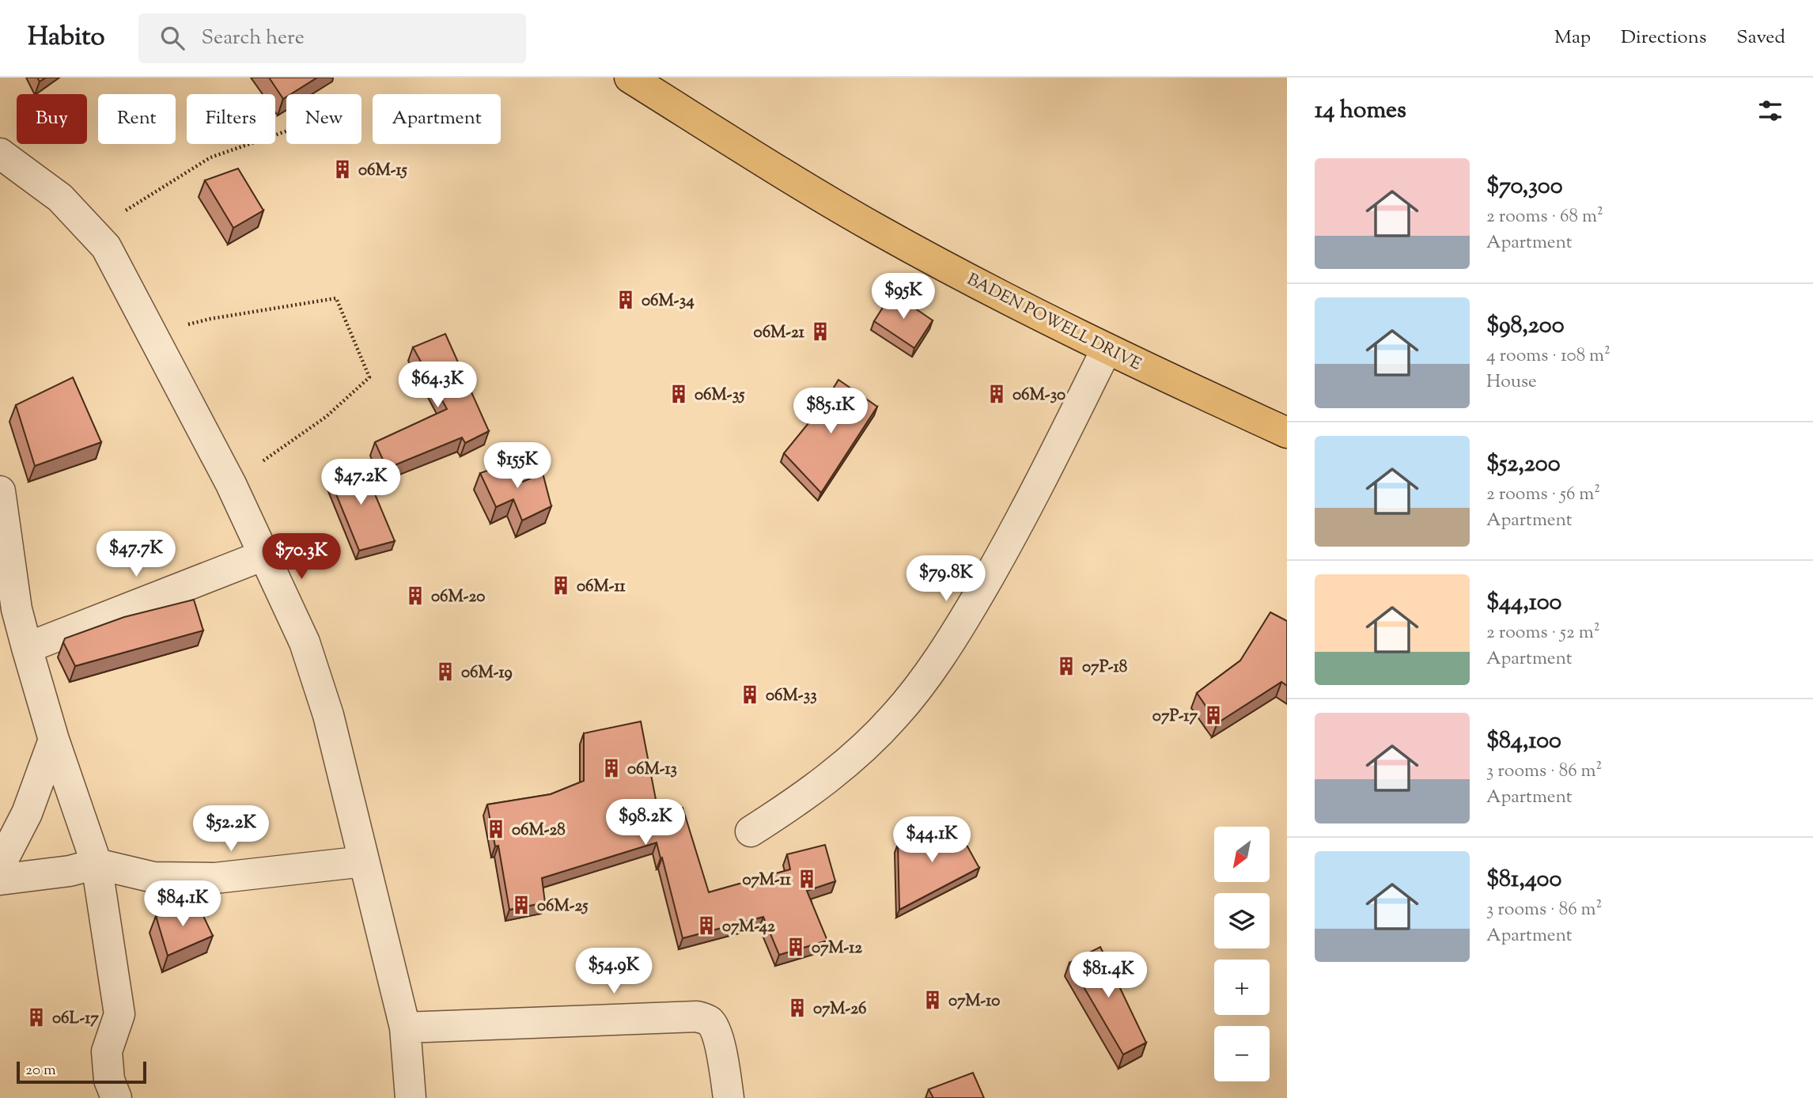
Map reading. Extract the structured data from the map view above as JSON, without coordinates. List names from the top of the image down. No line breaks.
{"streets":{"main road":["BADEN POWELL DRIVE"]},"places":{"building":["06M-15","06M-34","06M-21","06M-35","06M-30","06M-11","06M-20","07P-18","06M-19","06M-33","07P-17","06M-13","06M-28","07M-11","06M-25","07M-42","07M-12","07M-10","07M-26","06L-17"]},"scale_bar":"20 m","north":"bottom left","page":{"header":"Habito","search":"Search here","nav":["Map","Directions","Saved"],"heading":"14 homes","chip":["Buy","Rent","Filters","New","Apartment"],"list":[{"name":"$70,300","note":"2 rooms · 68 m² · Apartment"},{"name":"$98,200","note":"4 rooms · 108 m² · House"},{"name":"$52,200","note":"2 rooms · 56 m² · Apartment"},{"name":"$44,100","note":"2 rooms · 52 m² · Apartment"},{"name":"$84,100","note":"3 rooms · 86 m² · Apartment"},{"name":"$81,400","note":"3 rooms · 86 m² · Apartment"}],"price":["$95K","$64.3K","$85.1K","$155K","$47.2K","$47.7K","$70.3K","$79.8K","$98.2K","$52.2K","$44.1K","$84.1K","$54.9K","$81.4K"],"map_buttons":["+","−"],"scale":"20 m"}}
